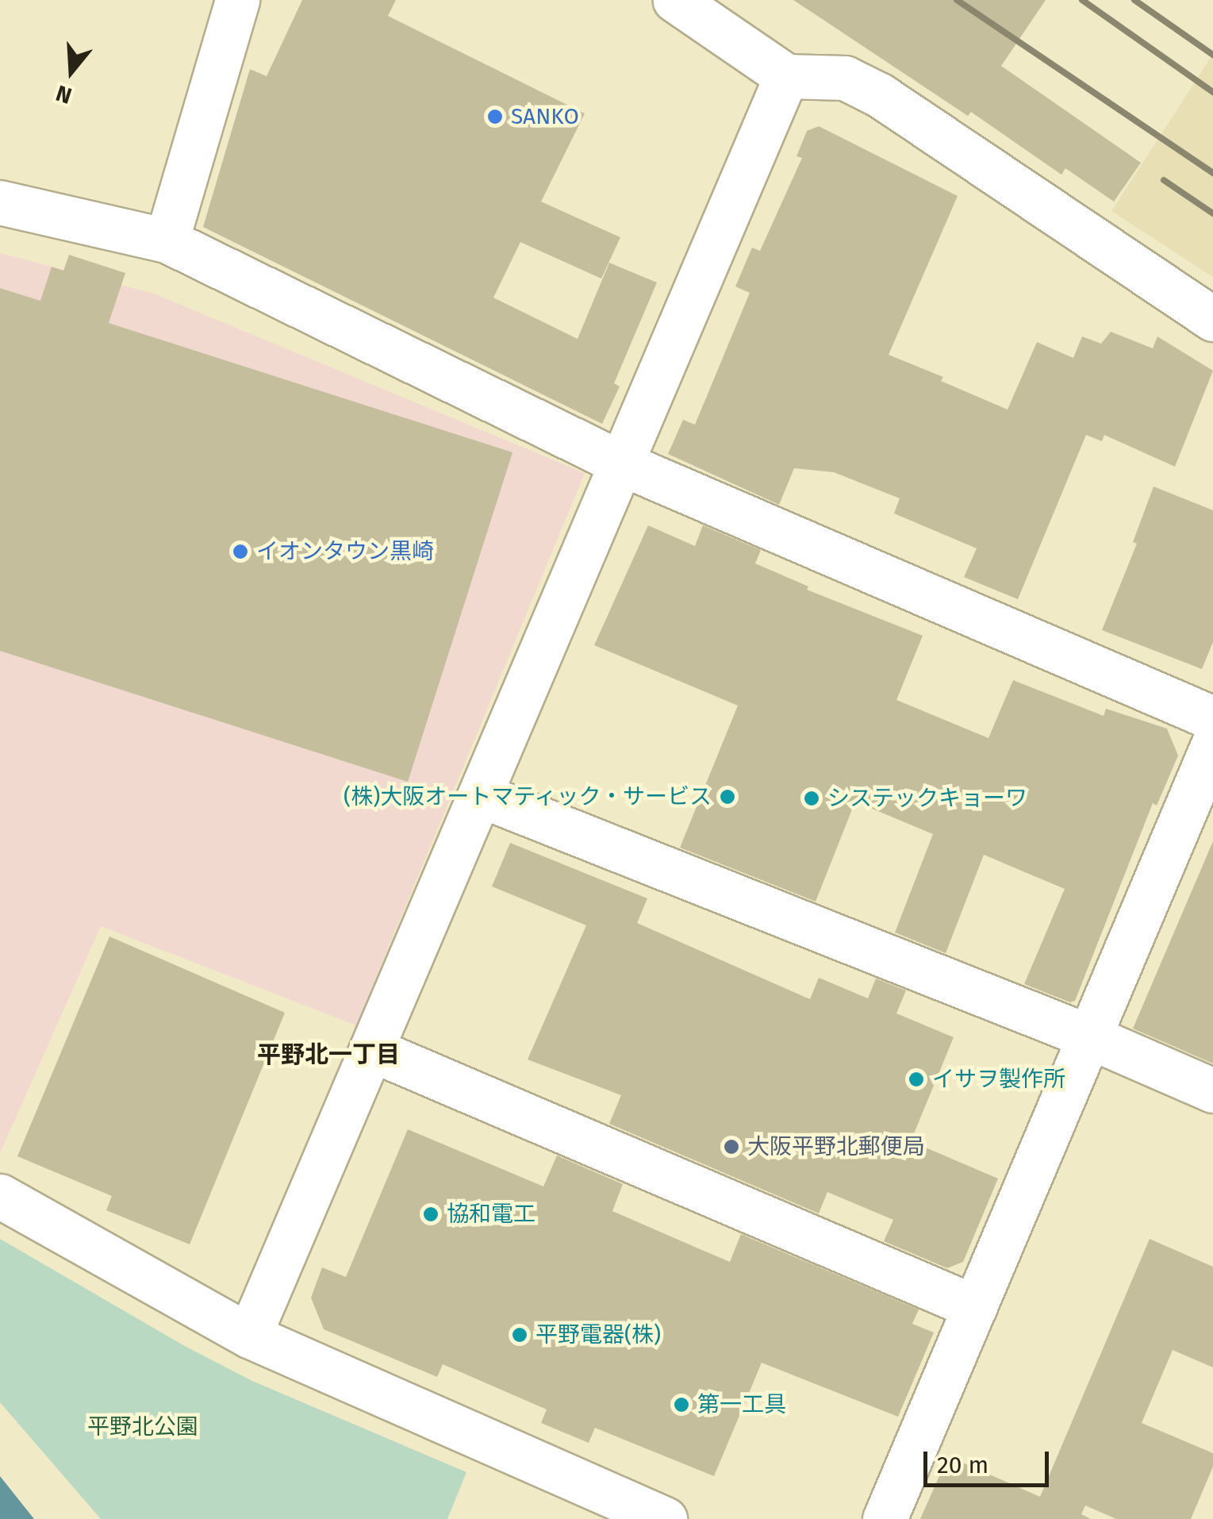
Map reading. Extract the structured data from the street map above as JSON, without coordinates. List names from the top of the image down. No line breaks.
{"districts":["平野北一丁目"],"parks":["平野北公園"],"places":["SANKO","イオンタウン黒崎","(株)大阪オートマティック・サービス","システックキョーワ","イサヲ製作所","大阪平野北郵便局","協和電工","平野電器(株)","第一工具"],"scale_bar":"20 m","north":"bottom"}
